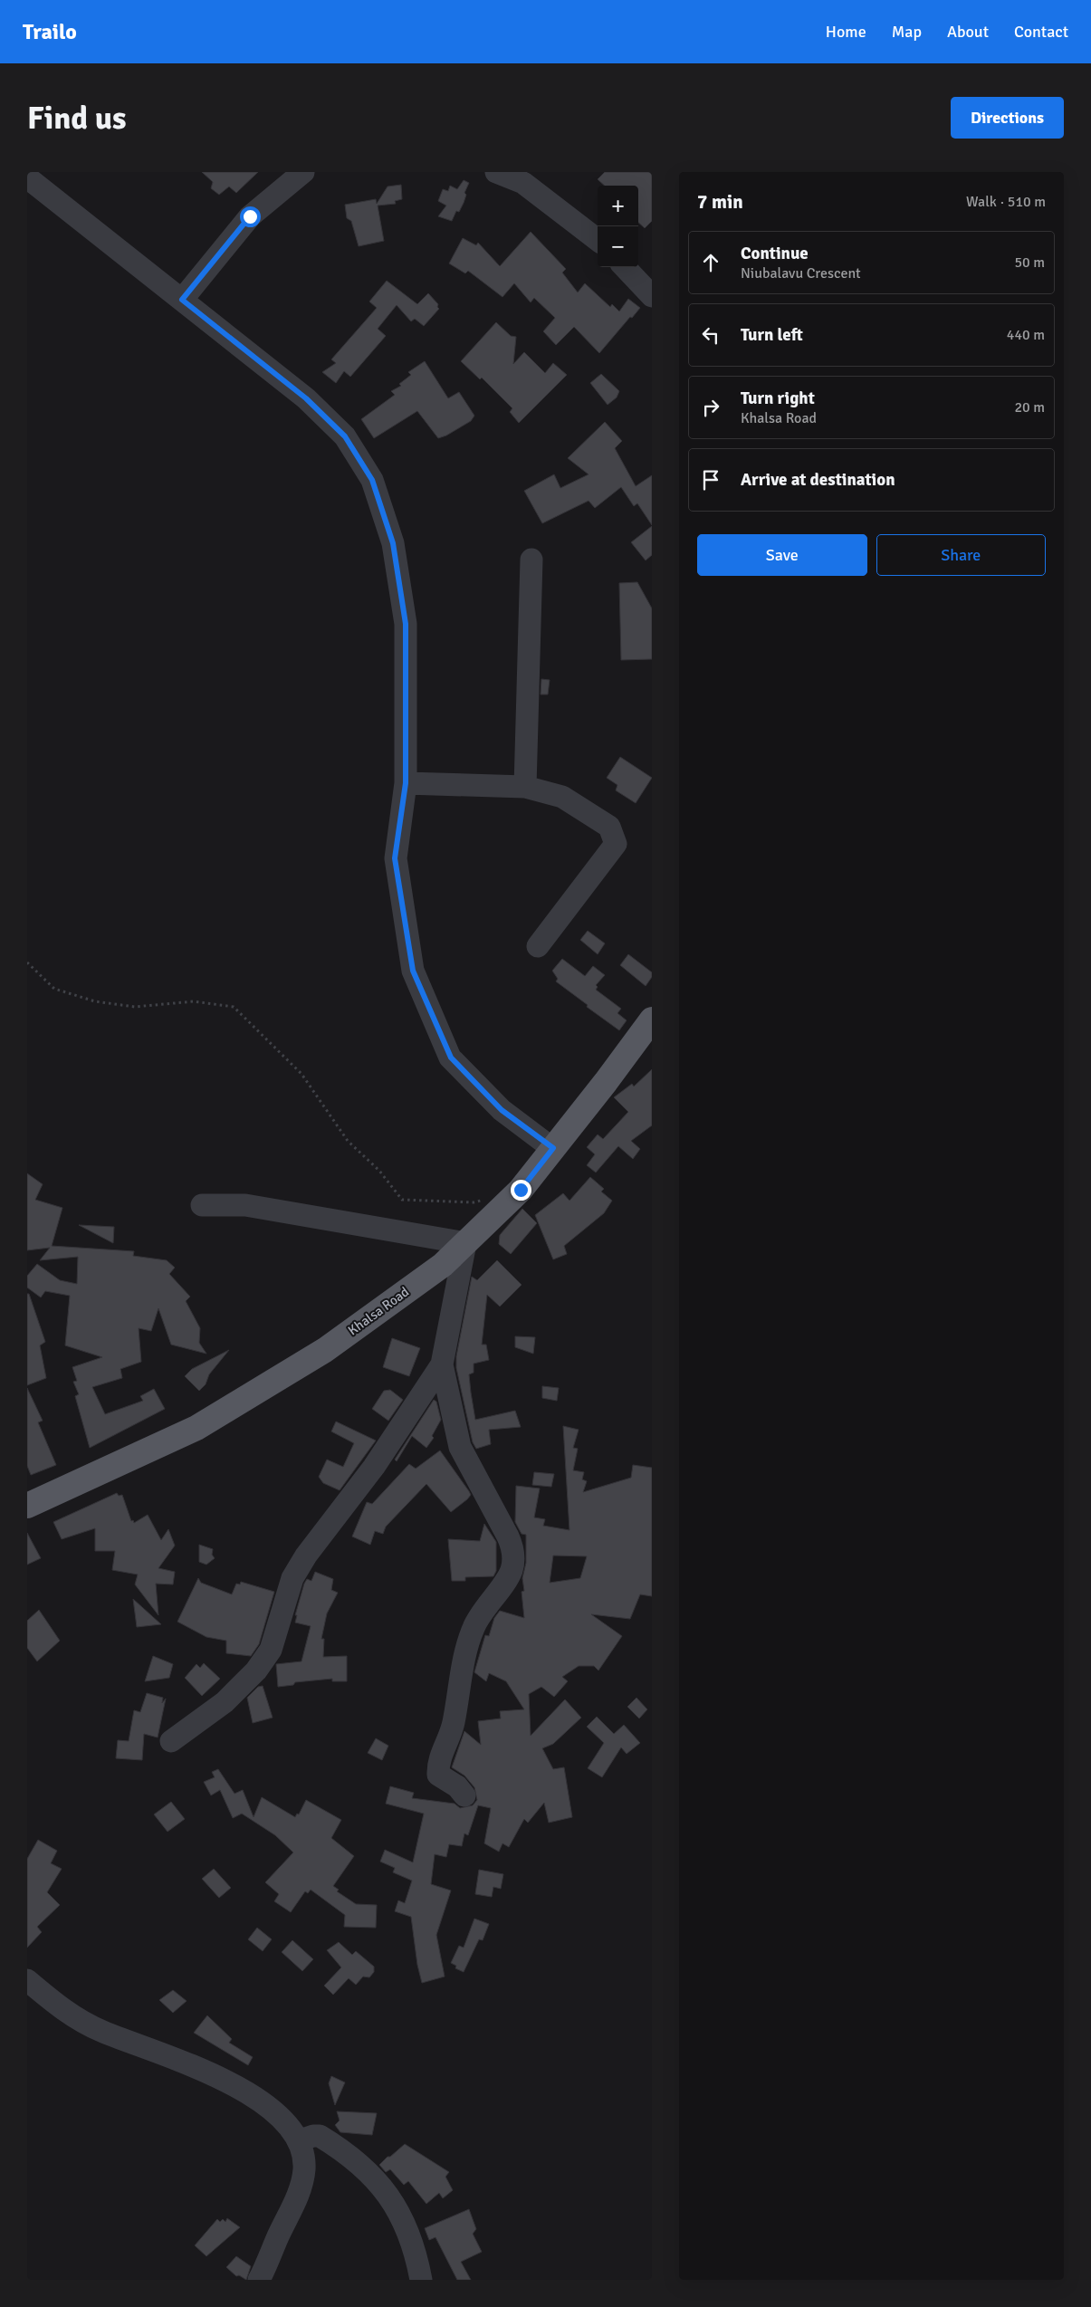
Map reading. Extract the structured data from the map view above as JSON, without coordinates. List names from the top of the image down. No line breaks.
{"streets":{"main road":["Khalsa Road"]},"page":{"header":"Trailo","nav":["Home","Map","About","Contact"],"buttons":["Directions",["Save","Share"]],"title":"Find us","heading":["7 min","Walk · 510 m"],"map_buttons":["+","−"],"list":[["Continue","Niubalavu Crescent","50 m"],["Turn left","440 m"],["Turn right","Khalsa Road","20 m"],"Arrive at destination"]}}
